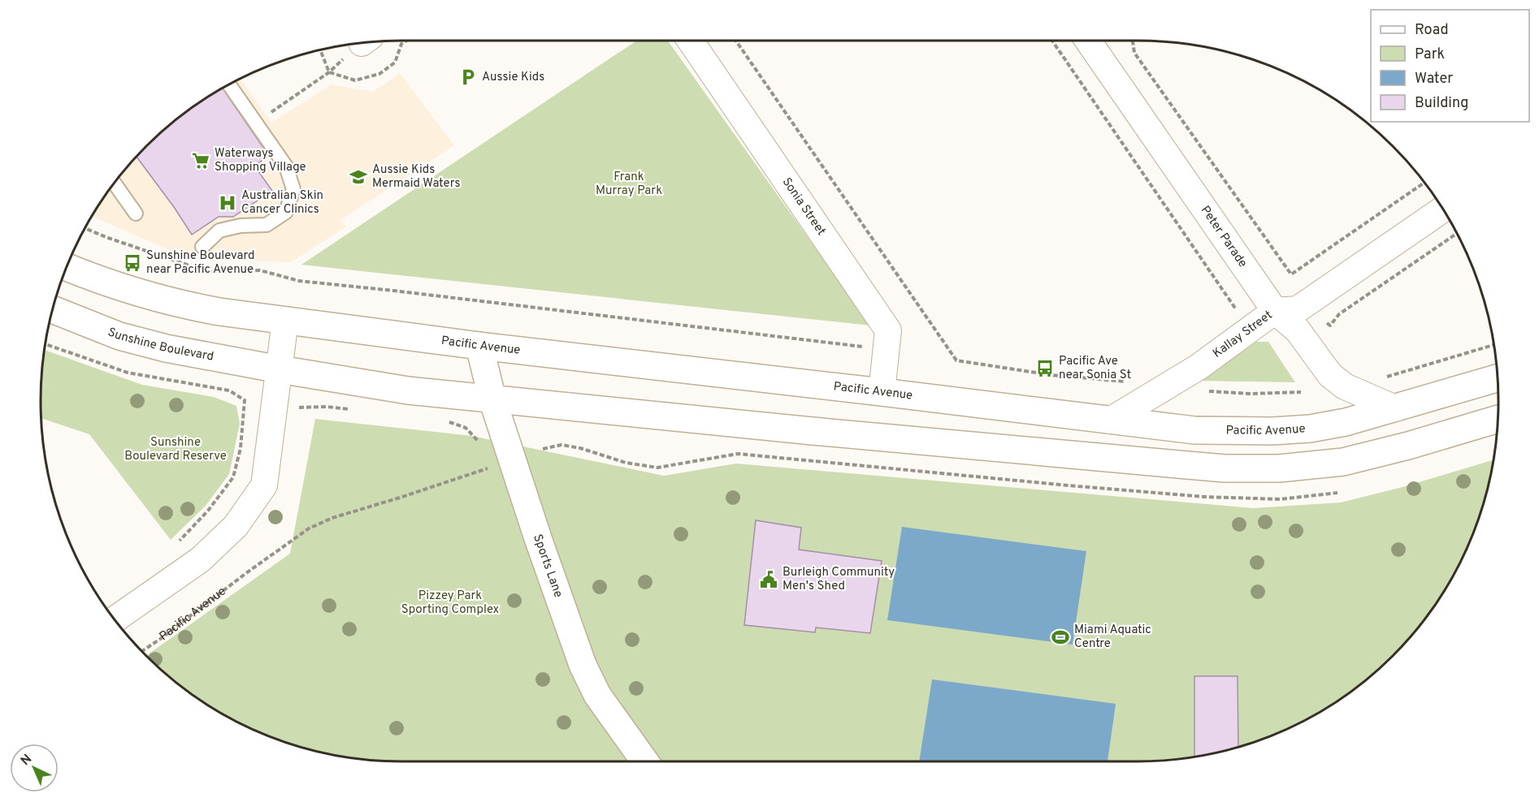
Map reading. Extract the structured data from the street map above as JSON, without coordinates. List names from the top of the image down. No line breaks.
{"streets":{"main road":["Sunshine Boulevard","Pacific Avenue","Sports Lane"],"street":["Sonia Street","Peter Parade","Kallay Street"]},"crossings":[["Sonia Street","Pacific Avenue"],["Peter Parade","Kallay Street"],["Peter Parade","Pacific Avenue"],["Kallay Street","Pacific Avenue"],["Pacific Avenue","Sports Lane"]],"parks":["Frank Murray Park","Sunshine Boulevard Reserve","Pizzey Park Sporting Complex"],"places":{"parking":["Aussie Kids"],"supermarket":["Waterways Shopping Village"],"school or university":["Aussie Kids Mermaid Waters"],"hospital":["Australian Skin Cancer Clinics"],"bus stop":["Sunshine Boulevard near Pacific Avenue","Pacific Ave near Sonia St"],"public building":["Burleigh Community Men's Shed"],"sports":["Miami Aquatic Centre"]},"legend":["Road","Park","Water","Building"],"north":"top left"}
